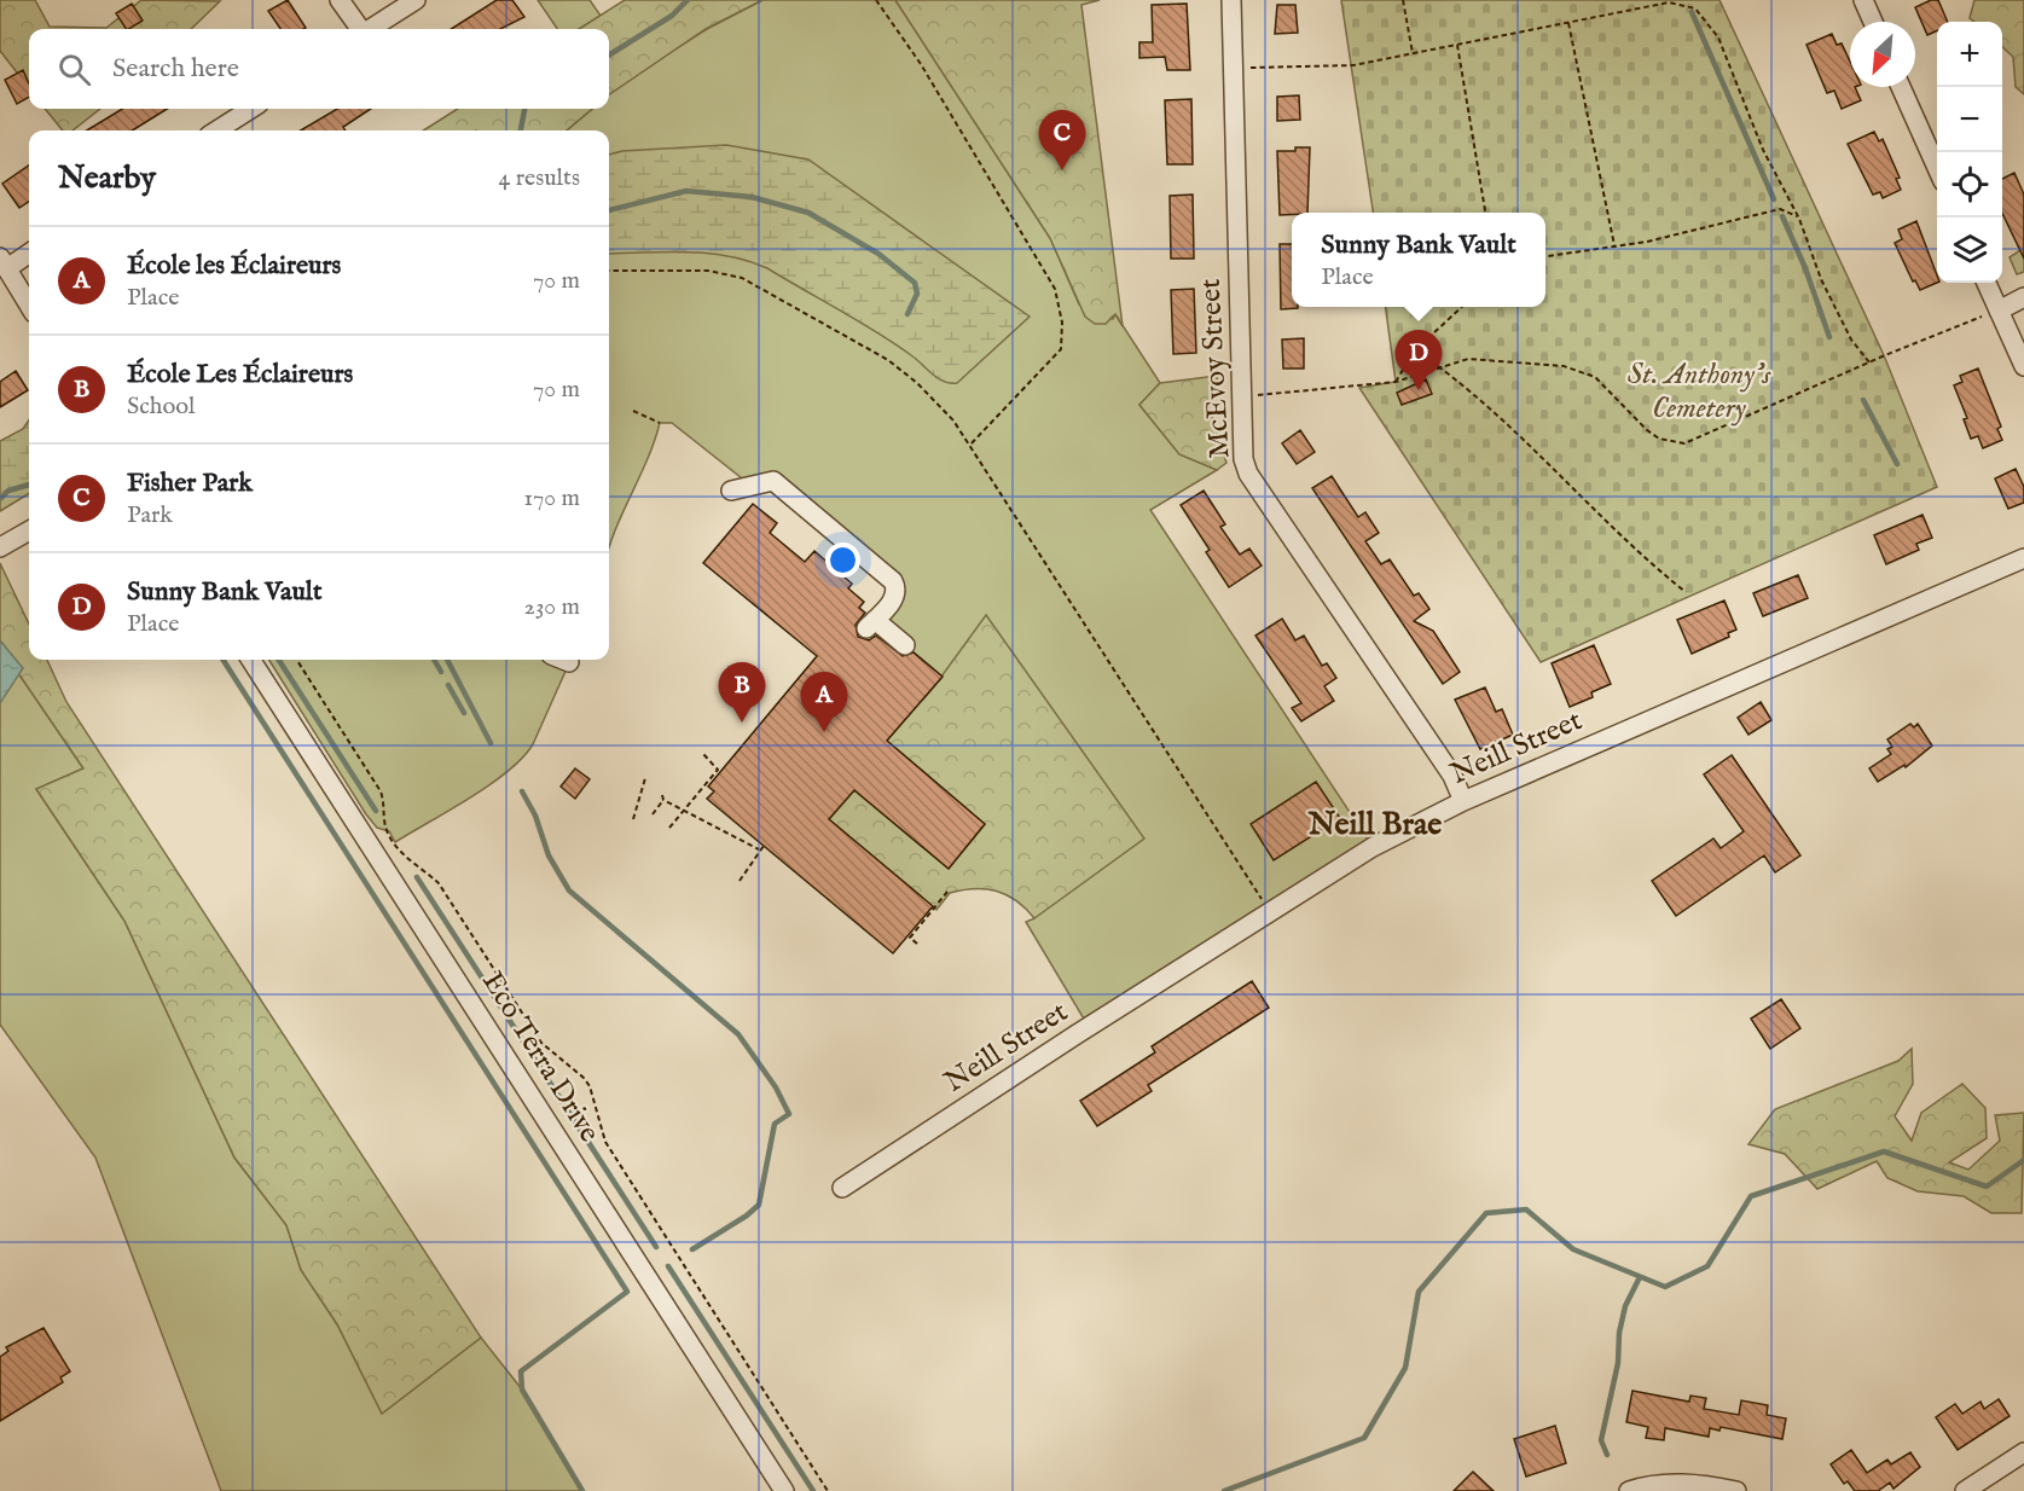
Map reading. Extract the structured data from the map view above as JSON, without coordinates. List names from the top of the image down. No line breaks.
{"streets":{"street":["McEvoy Street","Neill Street","Eco Terra Drive"]},"crossings":[["McEvoy Street","Neill Street"]],"districts":["Neill Brae"],"parks":["St. Anthony’s Cemetery"],"north":"bottom left","page":{"map_buttons":["+","−"],"search":"Search here","pins":["C","D","B","A"],"heading":["Nearby","4 results"],"popup":["Sunny Bank Vault","Place"],"list":[{"mark":"A","name":"École les Éclaireurs","note":"Place","value":"70 m"},{"mark":"B","name":"École Les Éclaireurs","note":"School","value":"70 m"},{"mark":"C","name":"Fisher Park","note":"Park","value":"170 m"},{"mark":"D","name":"Sunny Bank Vault","note":"Place","value":"230 m"}]}}
